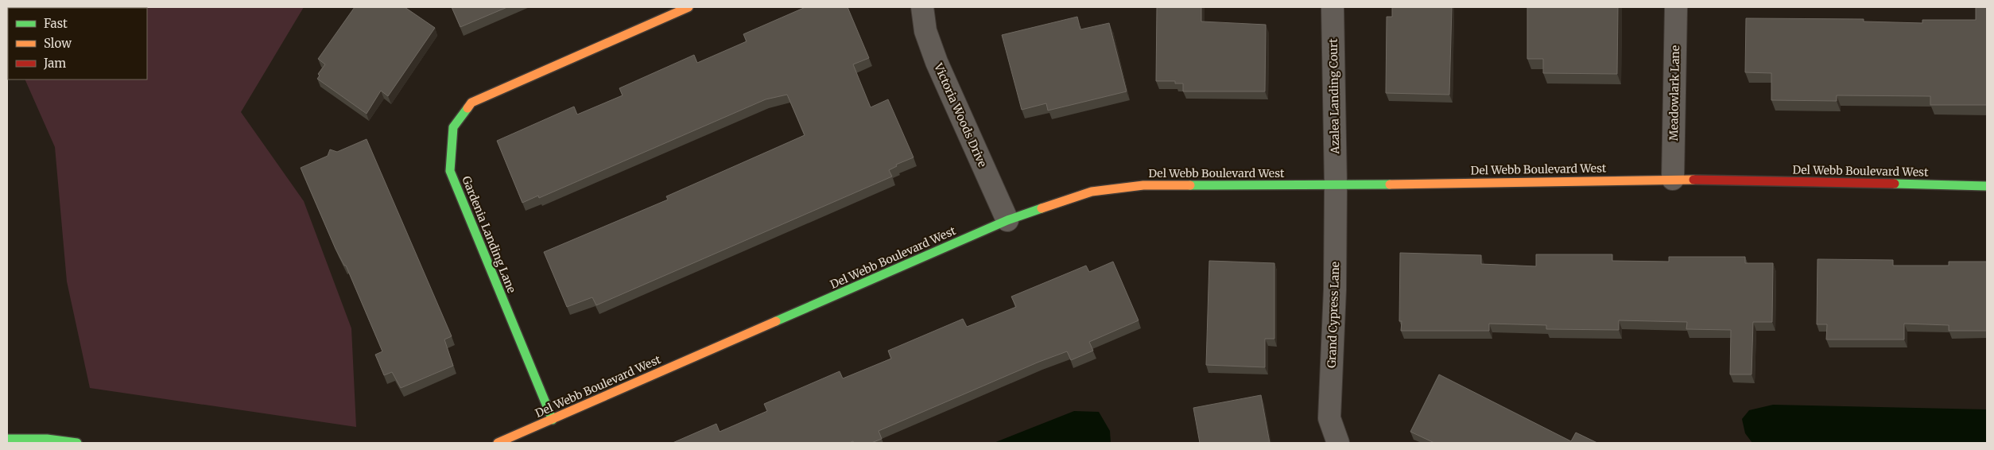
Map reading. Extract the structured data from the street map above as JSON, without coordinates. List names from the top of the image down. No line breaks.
{"streets":{"street":["Meadowlark Lane","Azalea Landing Court","Victoria Woods Drive","Del Webb Boulevard West","Gardenia Landing Lane","Grand Cypress Lane"]},"crossings":[["Meadowlark Lane","Del Webb Boulevard West"],["Azalea Landing Court","Del Webb Boulevard West"],["Azalea Landing Court","Grand Cypress Lane"],["Victoria Woods Drive","Del Webb Boulevard West"],["Del Webb Boulevard West","Gardenia Landing Lane"],["Del Webb Boulevard West","Grand Cypress Lane"]],"legend":["Fast","Slow","Jam"]}
